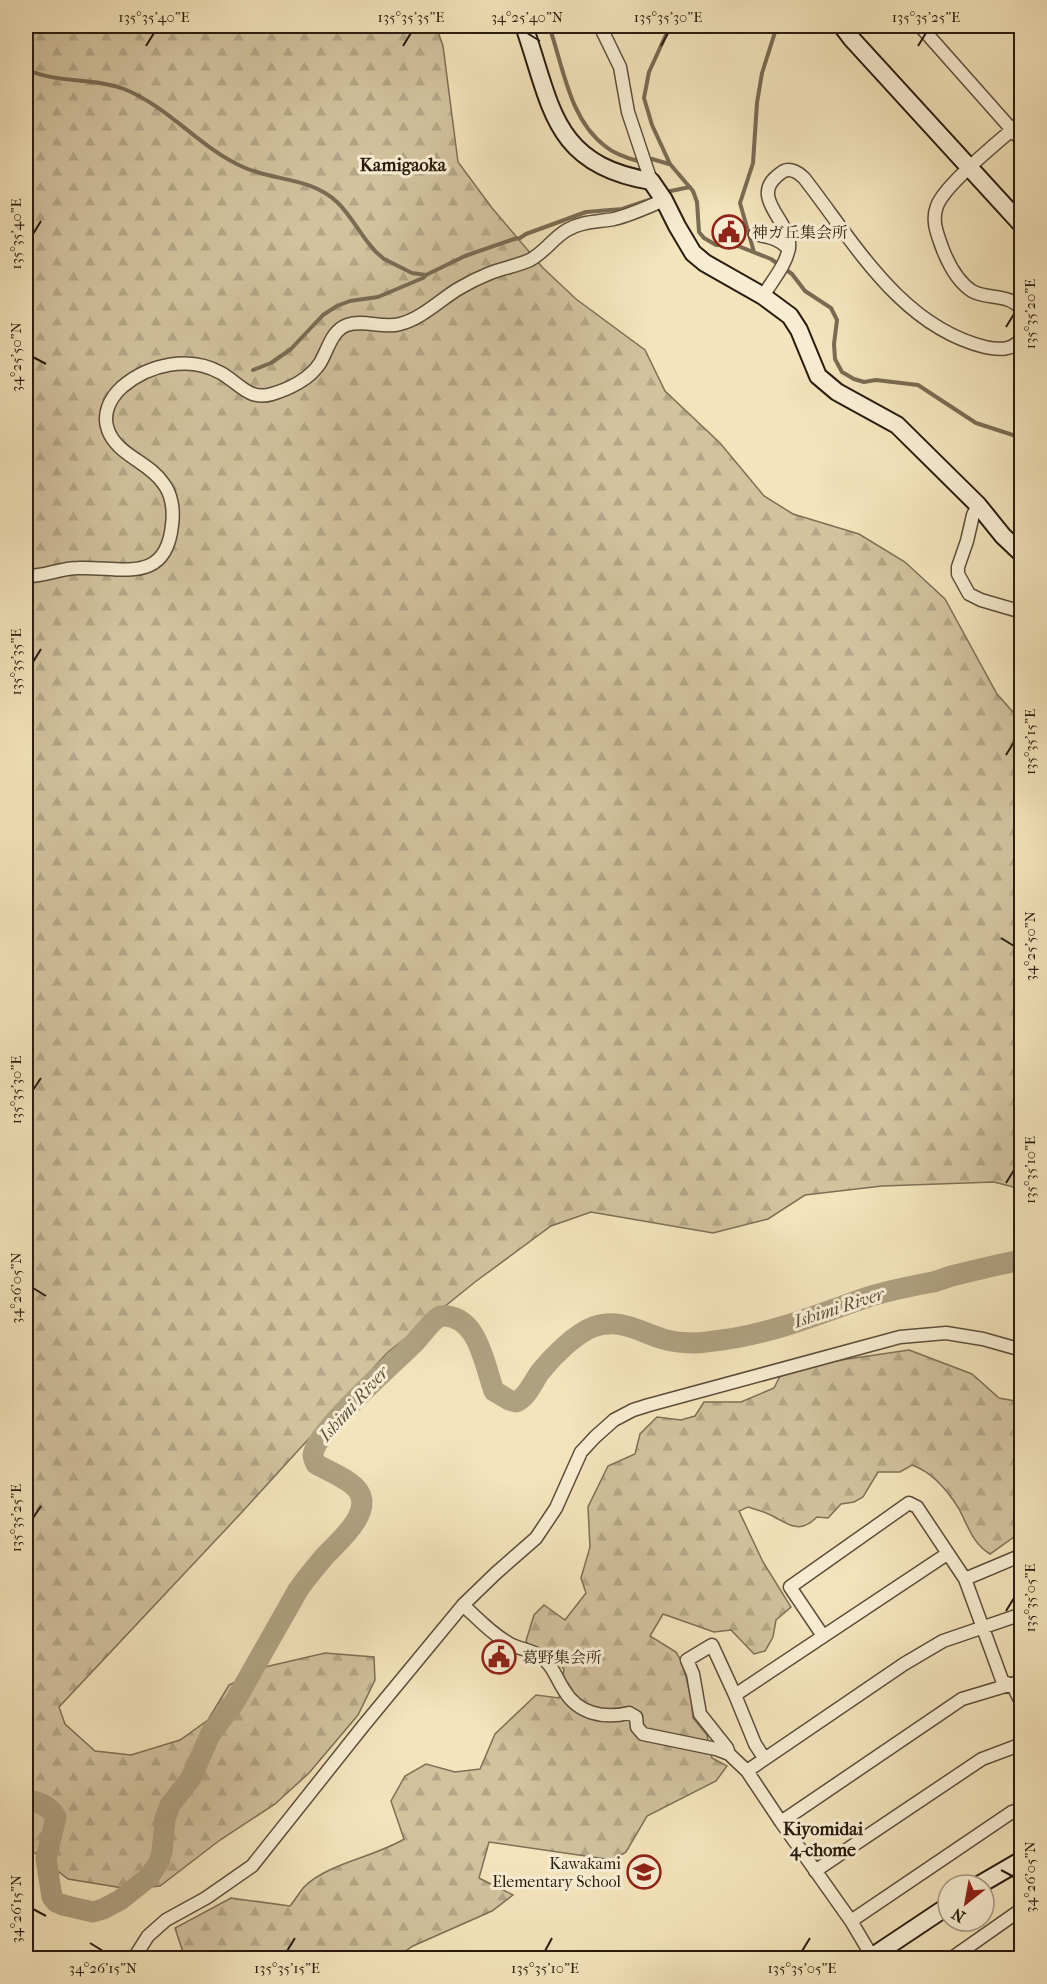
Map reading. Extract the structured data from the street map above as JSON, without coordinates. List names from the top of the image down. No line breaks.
{"districts":["Kamigaoka","Kiyomidai 4-chome"],"water":["Ishimi River"],"places":{"public building":["神ガ丘集会所","葛野集会所"],"school or university":["Kawakami Elementary School"]},"north":"bottom left","coordinates":["135°35'40\"E","135°35'35\"E","34°25'40\"N","135°35'30\"E","135°35'25\"E","135°35'20\"E","34°25'50\"N","135°35'15\"E","135°35'10\"E","34°26'05\"N","135°35'05\"E","34°26'15\"N"]}
